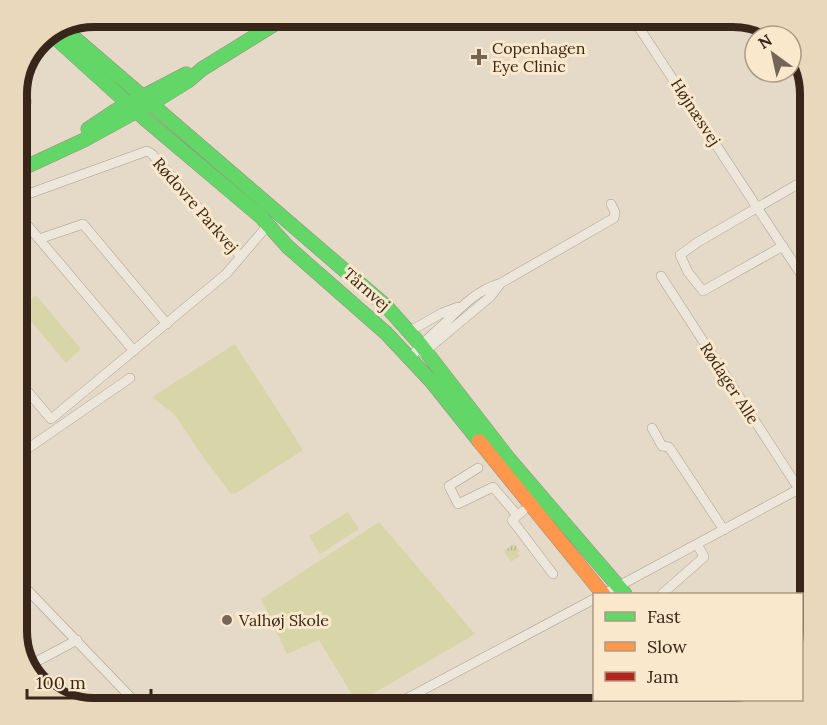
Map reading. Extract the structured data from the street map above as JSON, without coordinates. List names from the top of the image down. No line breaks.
{"streets":{"street":["Højnæsvej","Rødovre Parkvej","Tårnvej","Rødager Alle"]},"crossings":[["Rødovre Parkvej","Tårnvej"]],"places":{"health":["Copenhagen Eye Clinic"],"other":["Valhøj Skole"]},"legend":["Fast","Slow","Jam"],"scale_bar":"100 m","north":"top left"}
